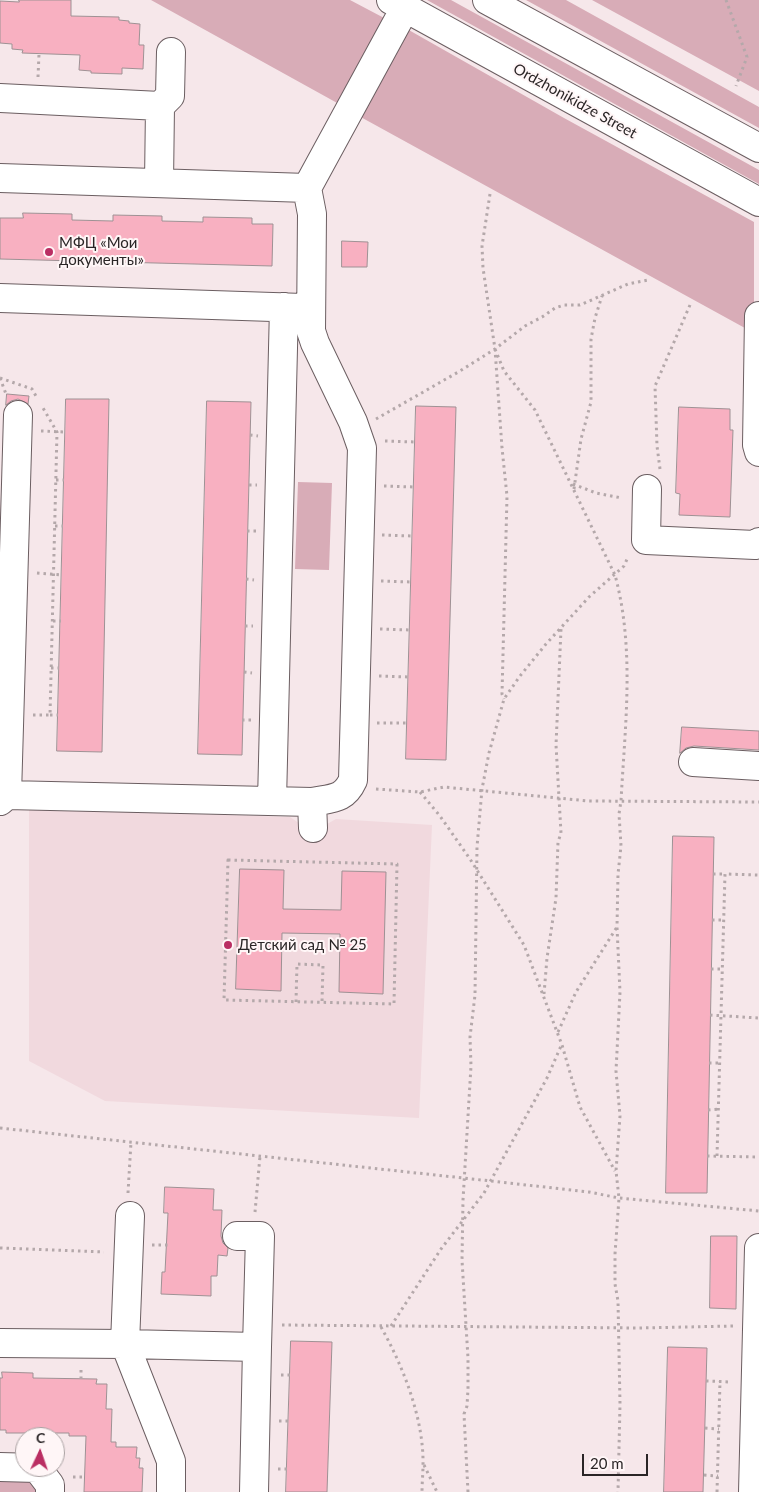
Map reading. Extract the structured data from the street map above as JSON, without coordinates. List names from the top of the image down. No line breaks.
{"streets":{"street":["Ordzhonikidze Street"]},"places":["МФЦ «Мои документы»","Детский сад № 25"],"scale_bar":"20 m","north":"top"}
